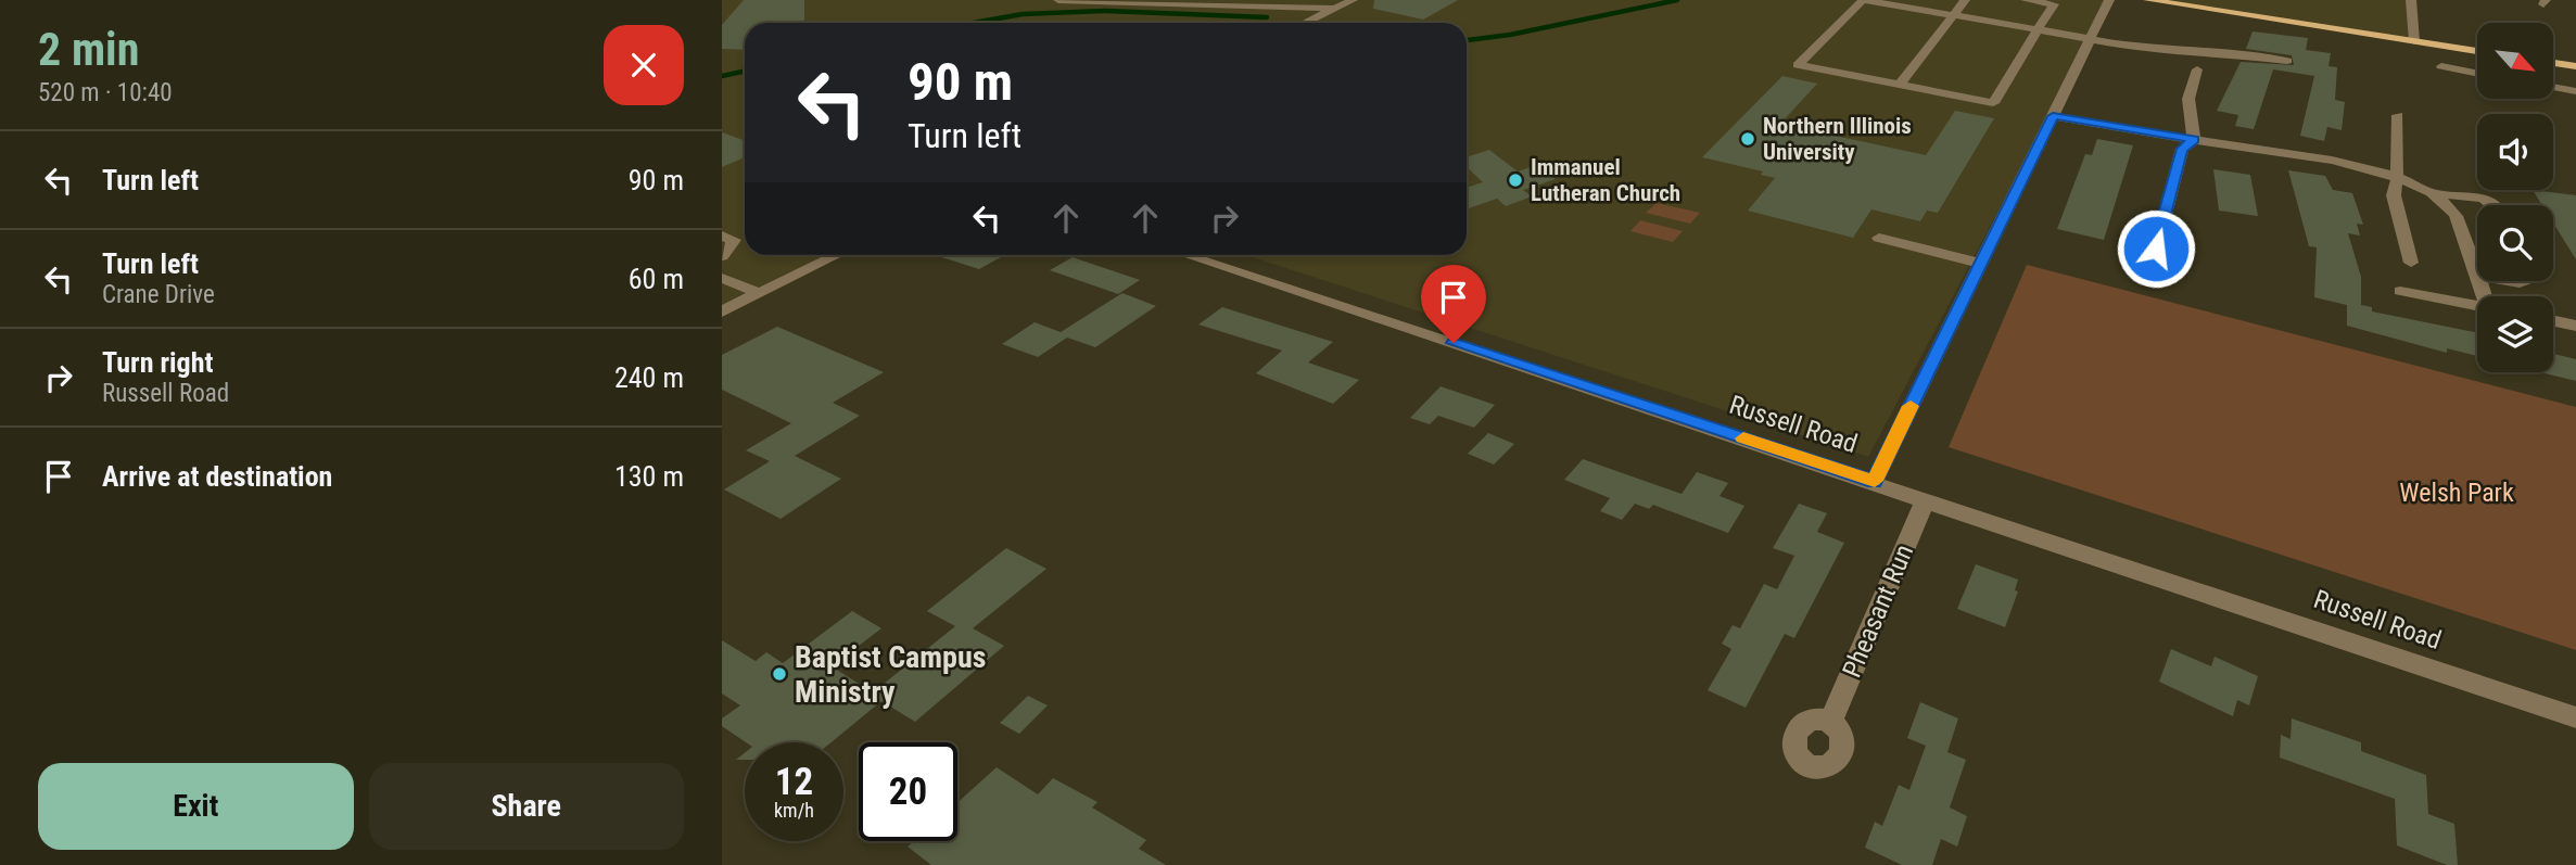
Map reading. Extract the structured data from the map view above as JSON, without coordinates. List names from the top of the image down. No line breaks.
{"streets":{"street":["Russell Road","Pheasant Run"]},"crossings":[["Russell Road","Pheasant Run"]],"parks":["Welsh Park"],"places":["Northern Illinois University","Immanuel Lutheran Church","Baptist Campus Ministry"],"north":"bottom right","page":{"heading":["2 min","520 m · 10:40"],"turn":["90 m","Turn left"],"list":[{"name":"Turn left","value":"90 m"},{"name":"Turn left","note":"Crane Drive","value":"60 m"},{"name":"Turn right","note":"Russell Road","value":"240 m"},{"name":"Arrive at destination","value":"130 m"}],"speed":"12 km/h","limit":"20","buttons":["Exit","Share"]}}
